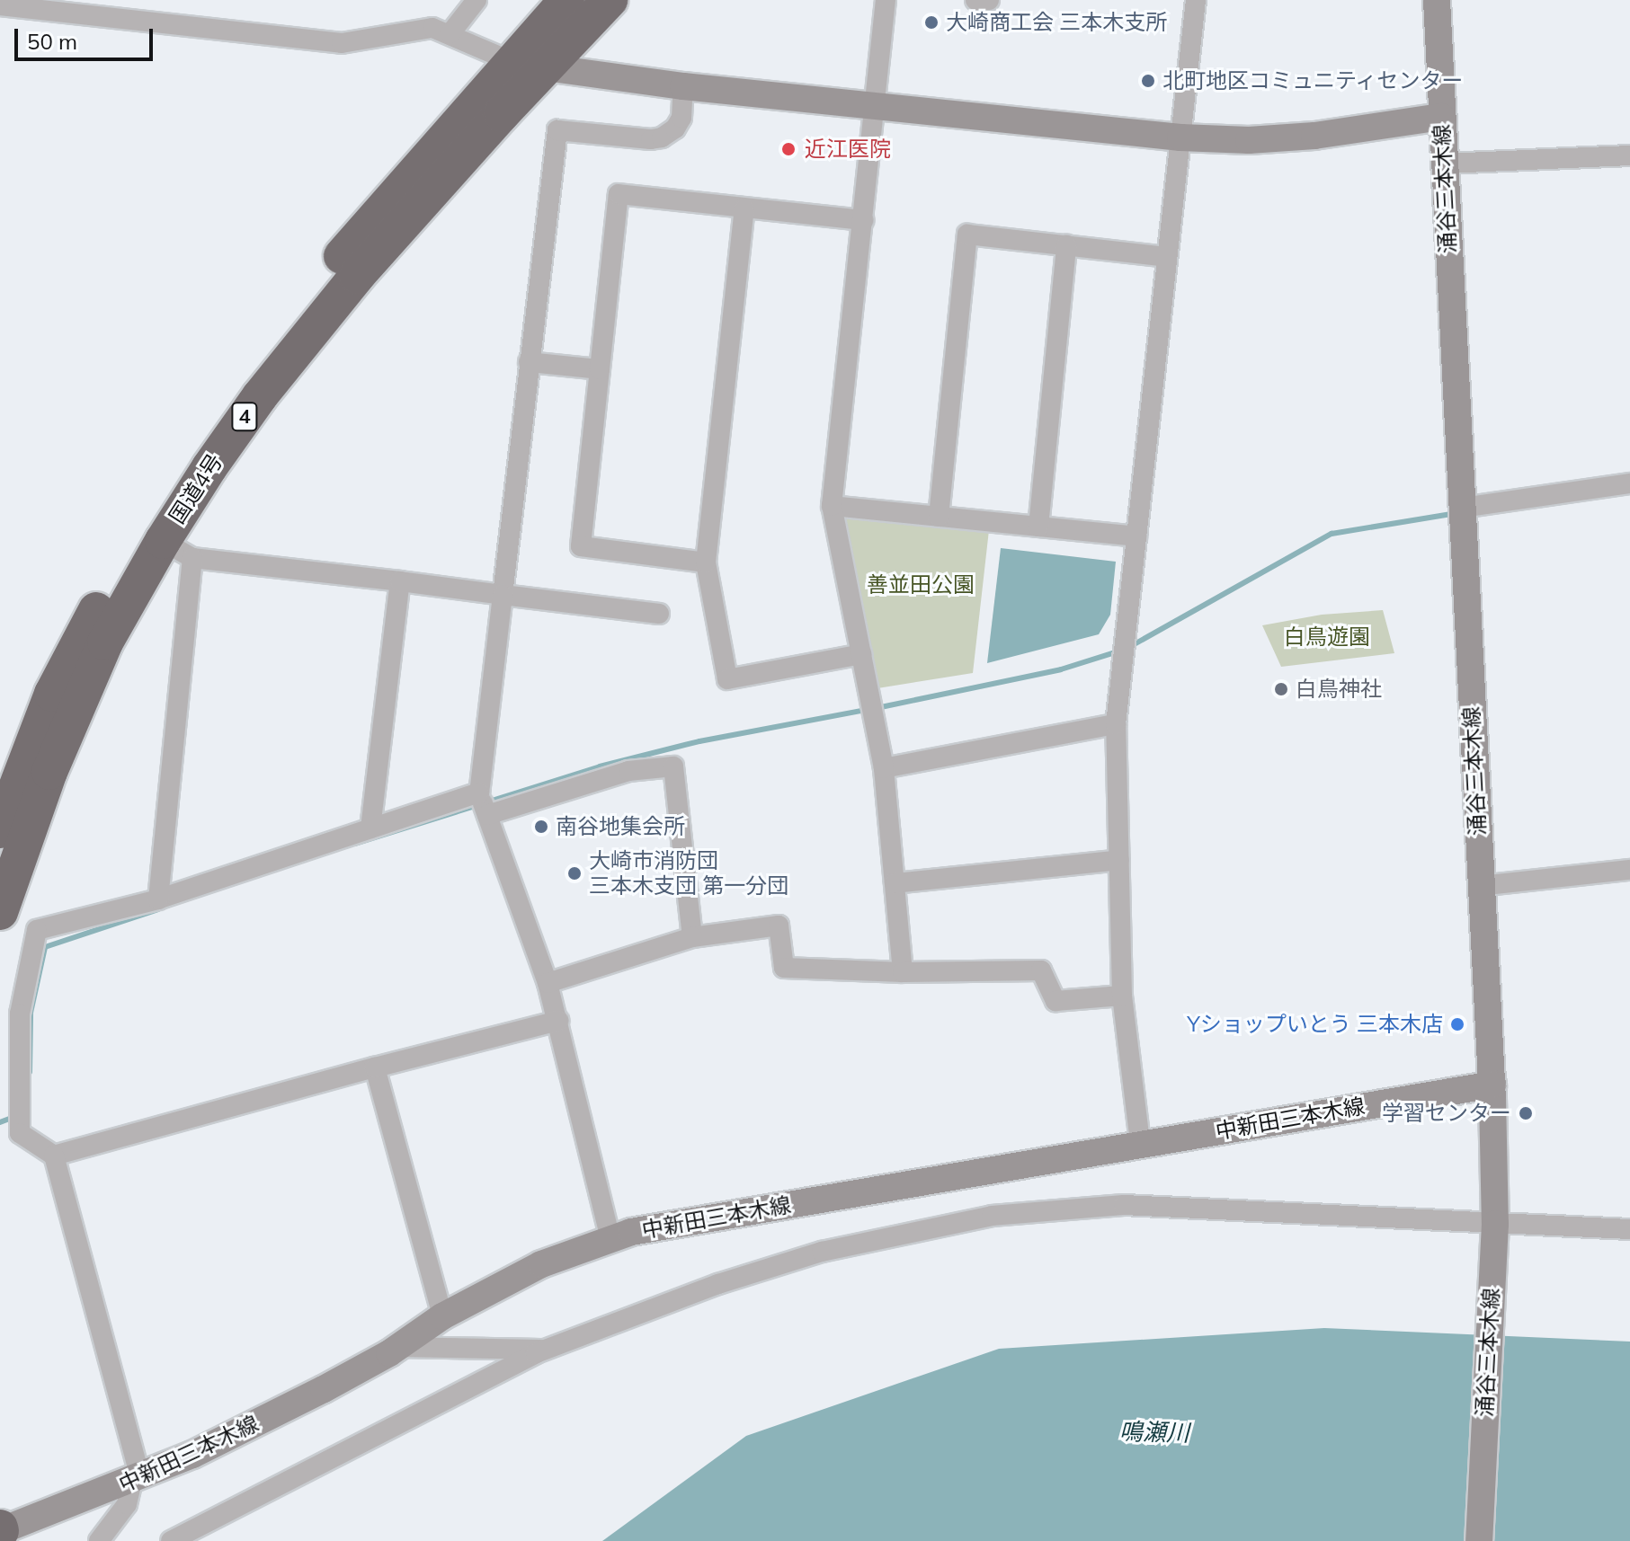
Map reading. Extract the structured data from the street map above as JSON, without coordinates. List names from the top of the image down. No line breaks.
{"streets":{"highway":["4","国道4号"],"main road":["涌谷三本木線","中新田三本木線"]},"crossings":[["涌谷三本木線","中新田三本木線"]],"water":["鳴瀬川"],"parks":["善並田公園","白鳥遊園"],"places":["大崎商工会 三本木支所","北町地区コミュニティセンター","近江医院","白鳥神社","南谷地集会所","大崎市消防団 三本木支団 第一分団","Yショップいとう 三本木店","学習センター"],"scale_bar":"50 m"}
